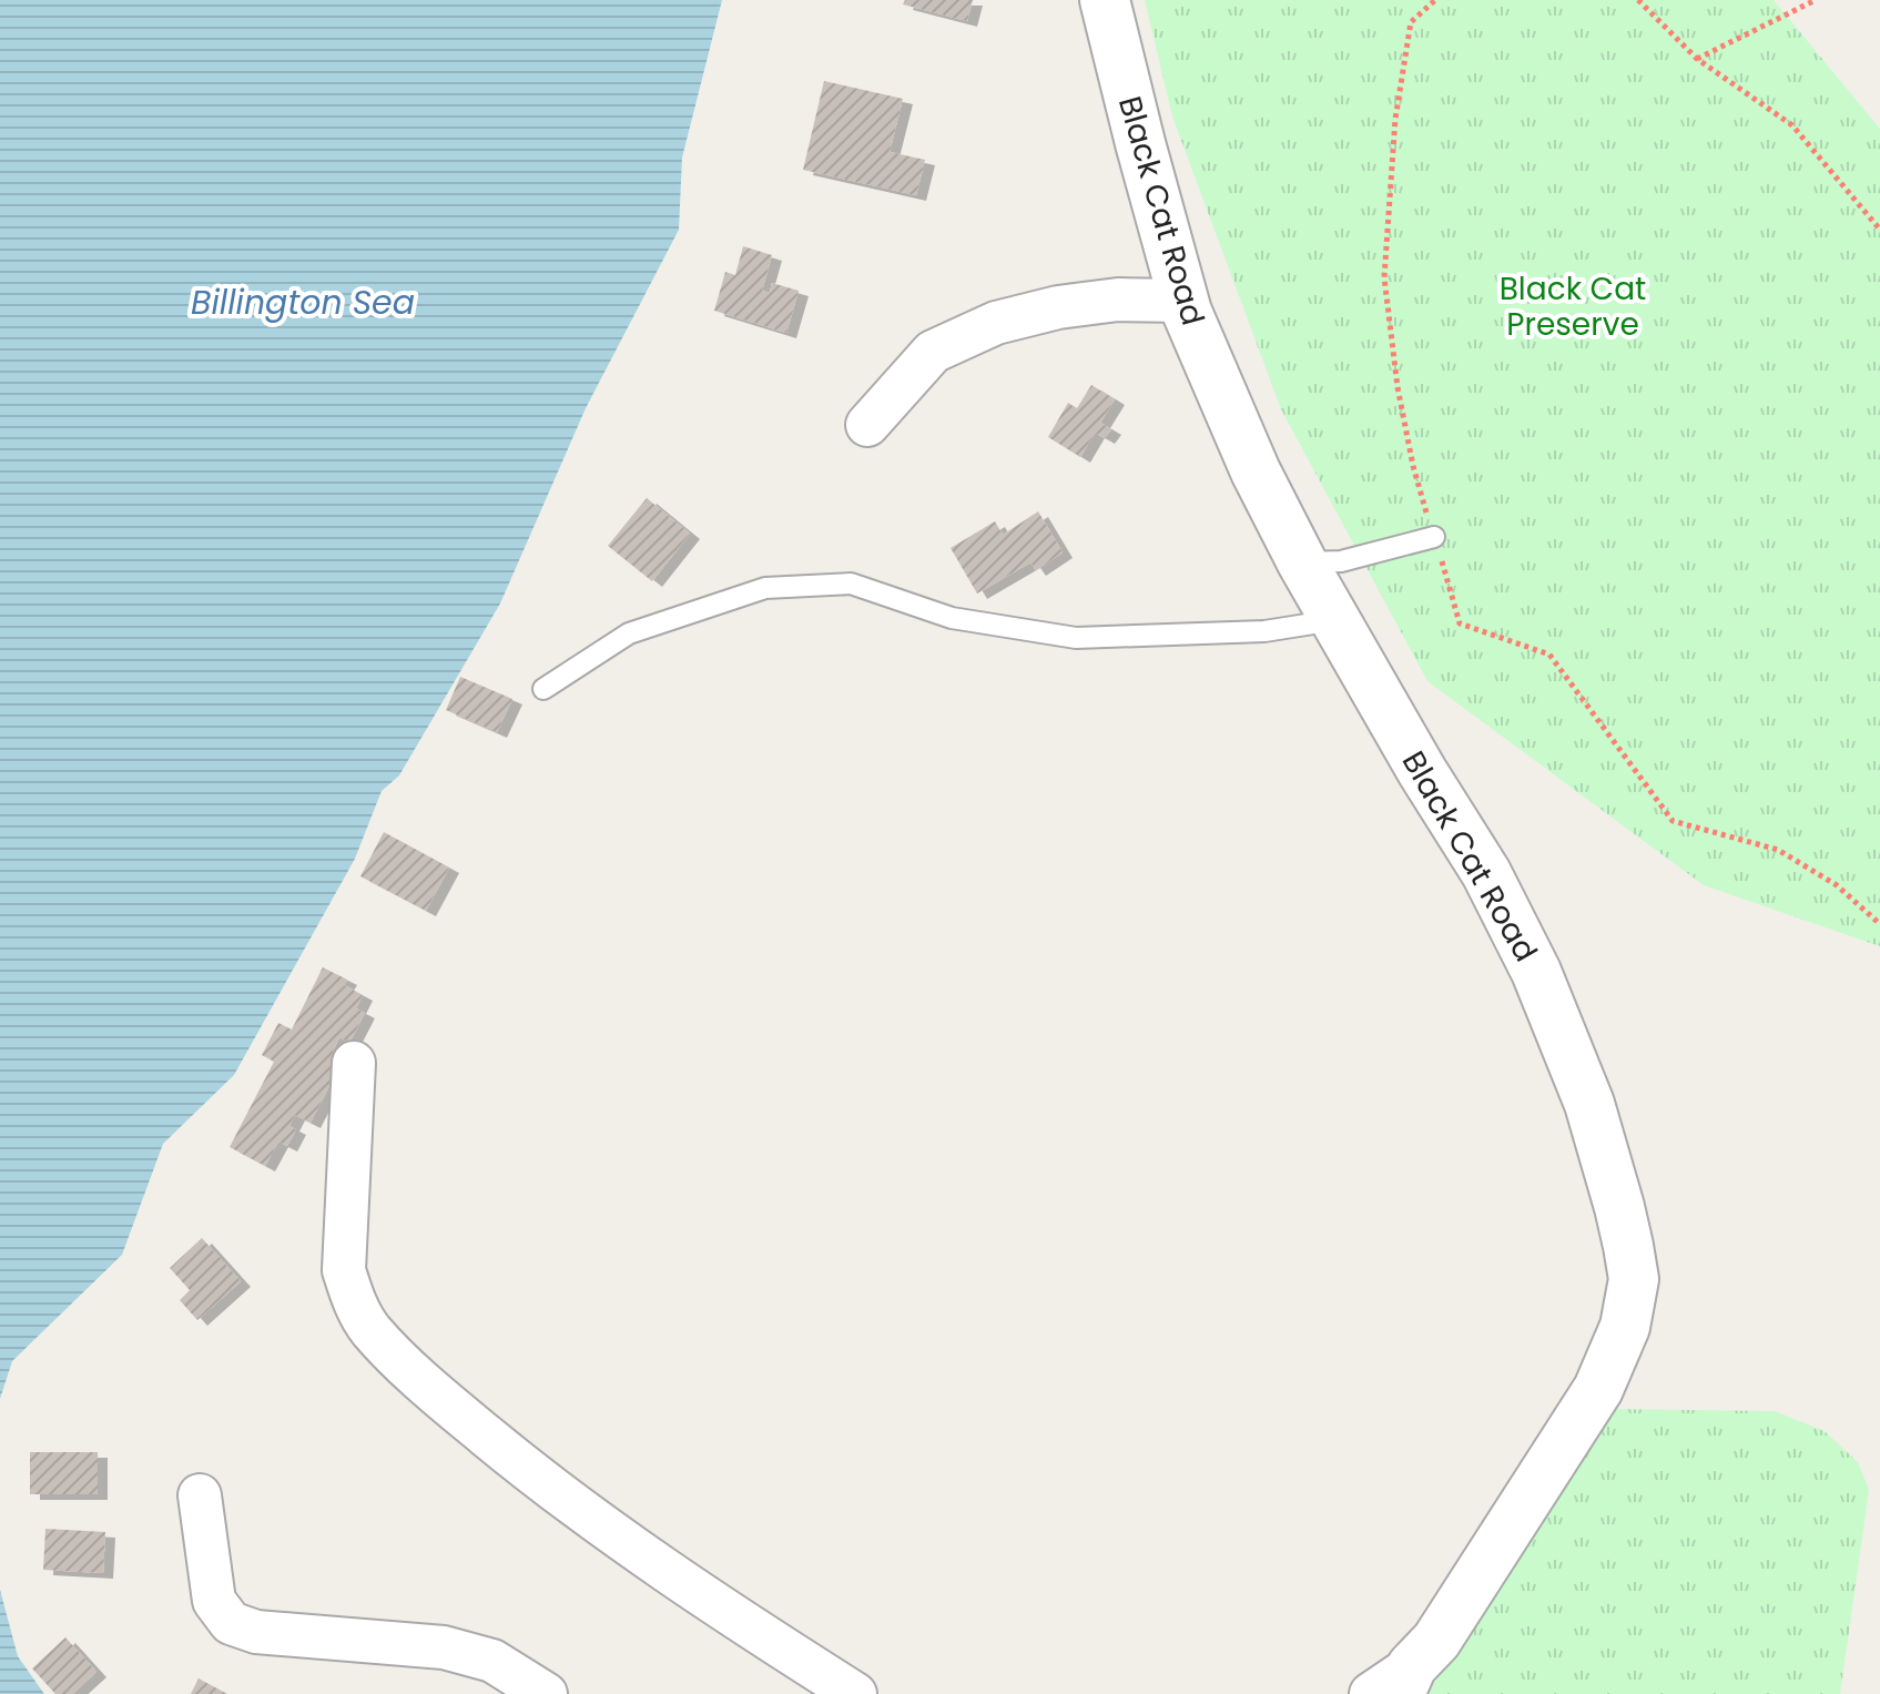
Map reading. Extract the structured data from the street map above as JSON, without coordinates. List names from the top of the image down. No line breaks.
{"streets":{"street":["Black Cat Road"]},"water":["Billington Sea"],"parks":["Black Cat Preserve"]}
